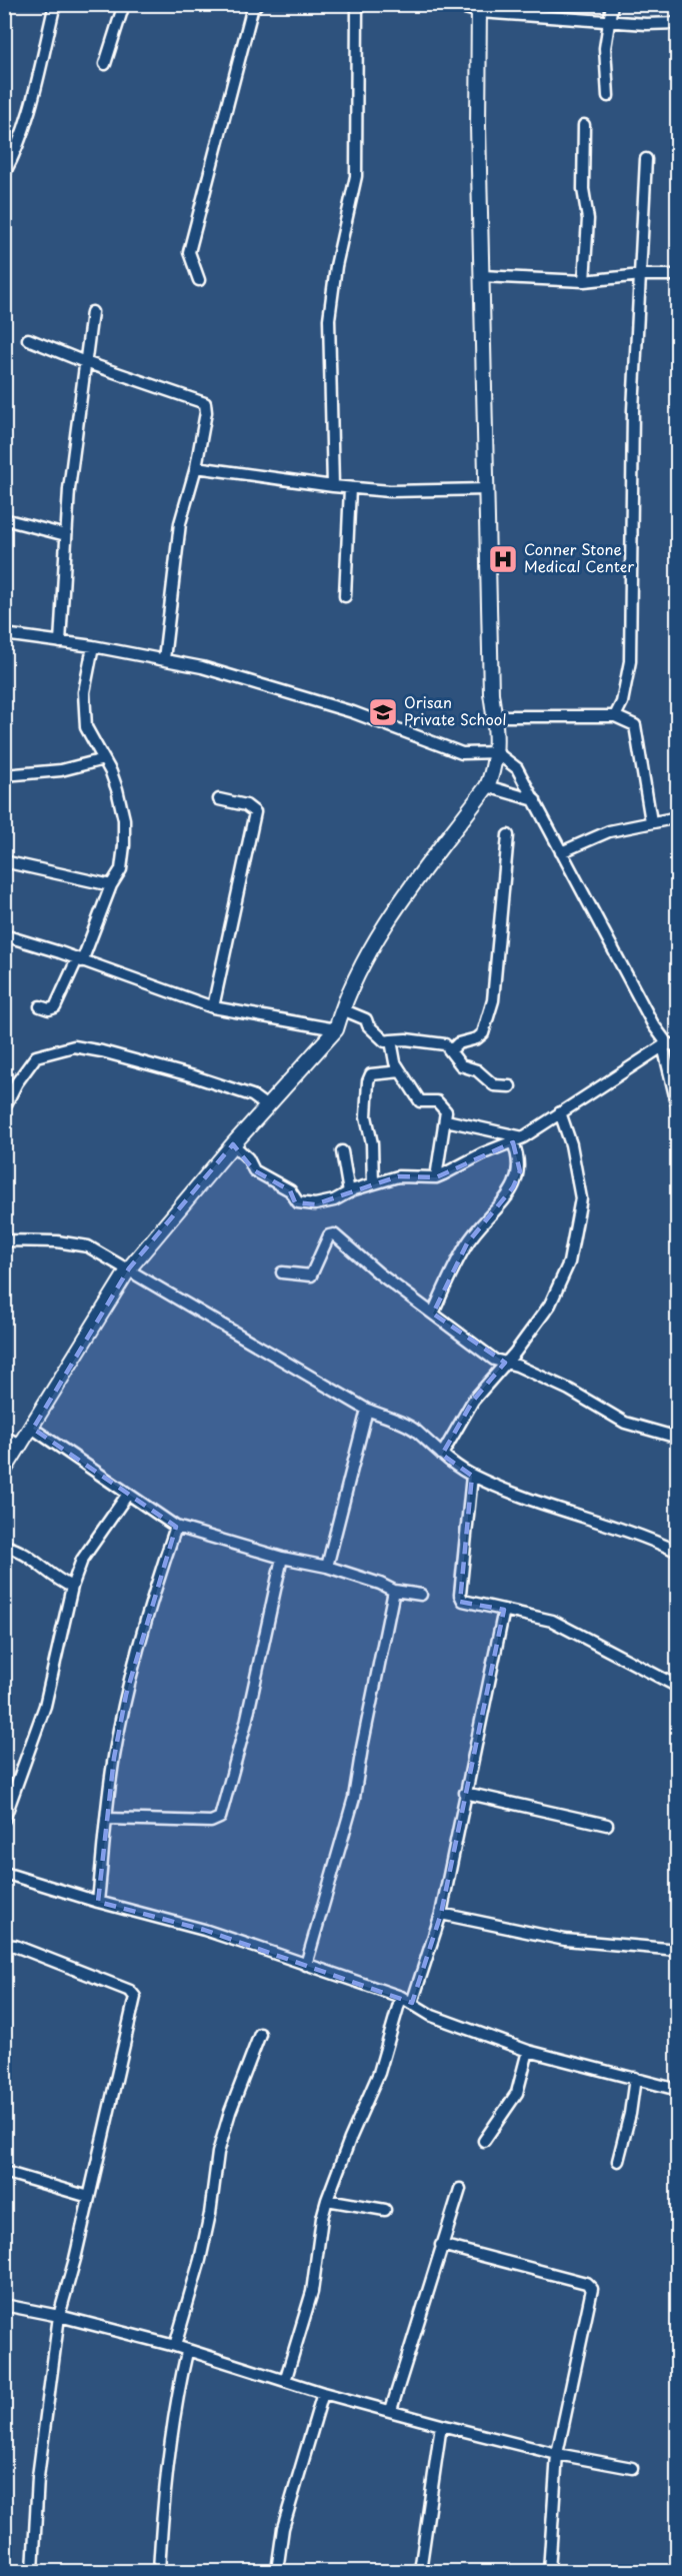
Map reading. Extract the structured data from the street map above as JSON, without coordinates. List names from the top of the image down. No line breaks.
{"places":{"hospital":["Conner Stone Medical Center"],"school or university":["Orisan Private School"]}}
